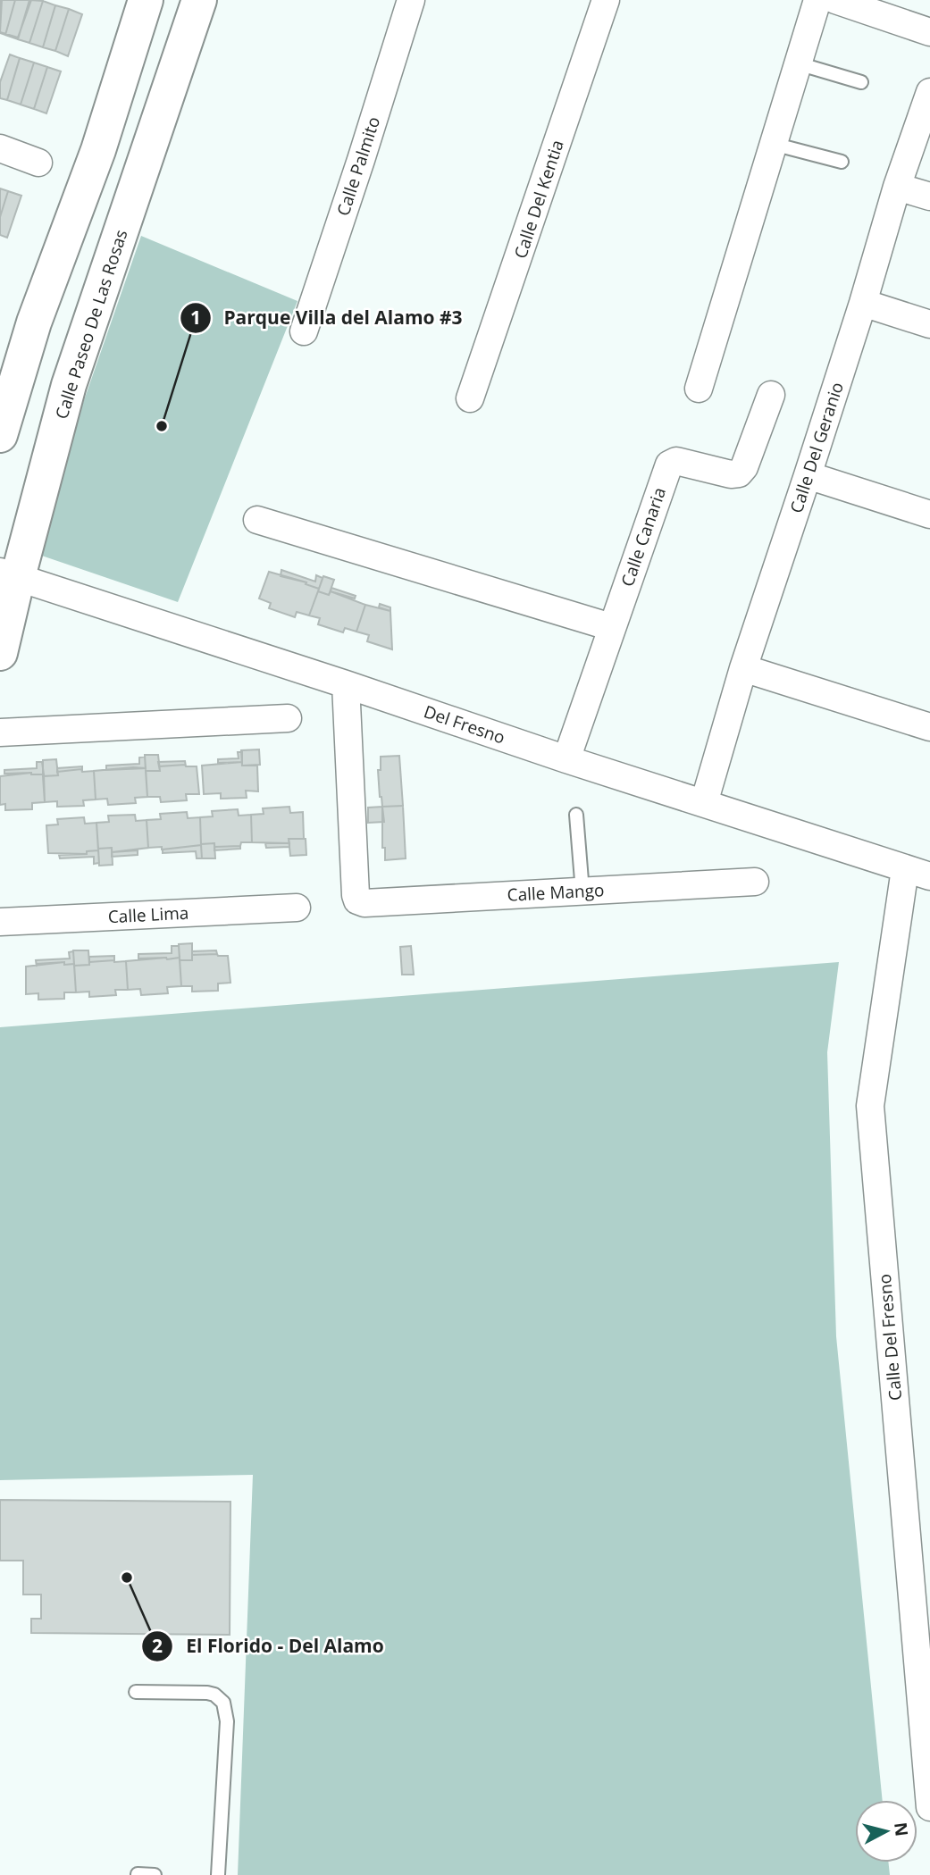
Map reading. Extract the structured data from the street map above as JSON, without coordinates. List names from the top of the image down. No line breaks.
{"streets":{"street":["Calle Palmito","Calle Del Kentia","Calle Paseo De Las Rosas","Calle Del Geranio","Calle Canaria","Del Fresno","Calle Mango","Calle Lima","Calle Del Fresno"]},"crossings":[["Calle Paseo De Las Rosas","Del Fresno"],["Calle Del Geranio","Del Fresno"],["Calle Canaria","Del Fresno"],["Del Fresno","Calle Mango"],["Del Fresno","Calle Del Fresno"]],"places":["Parque Villa del Alamo #3","El Florido - Del Alamo"],"north":"right"}
